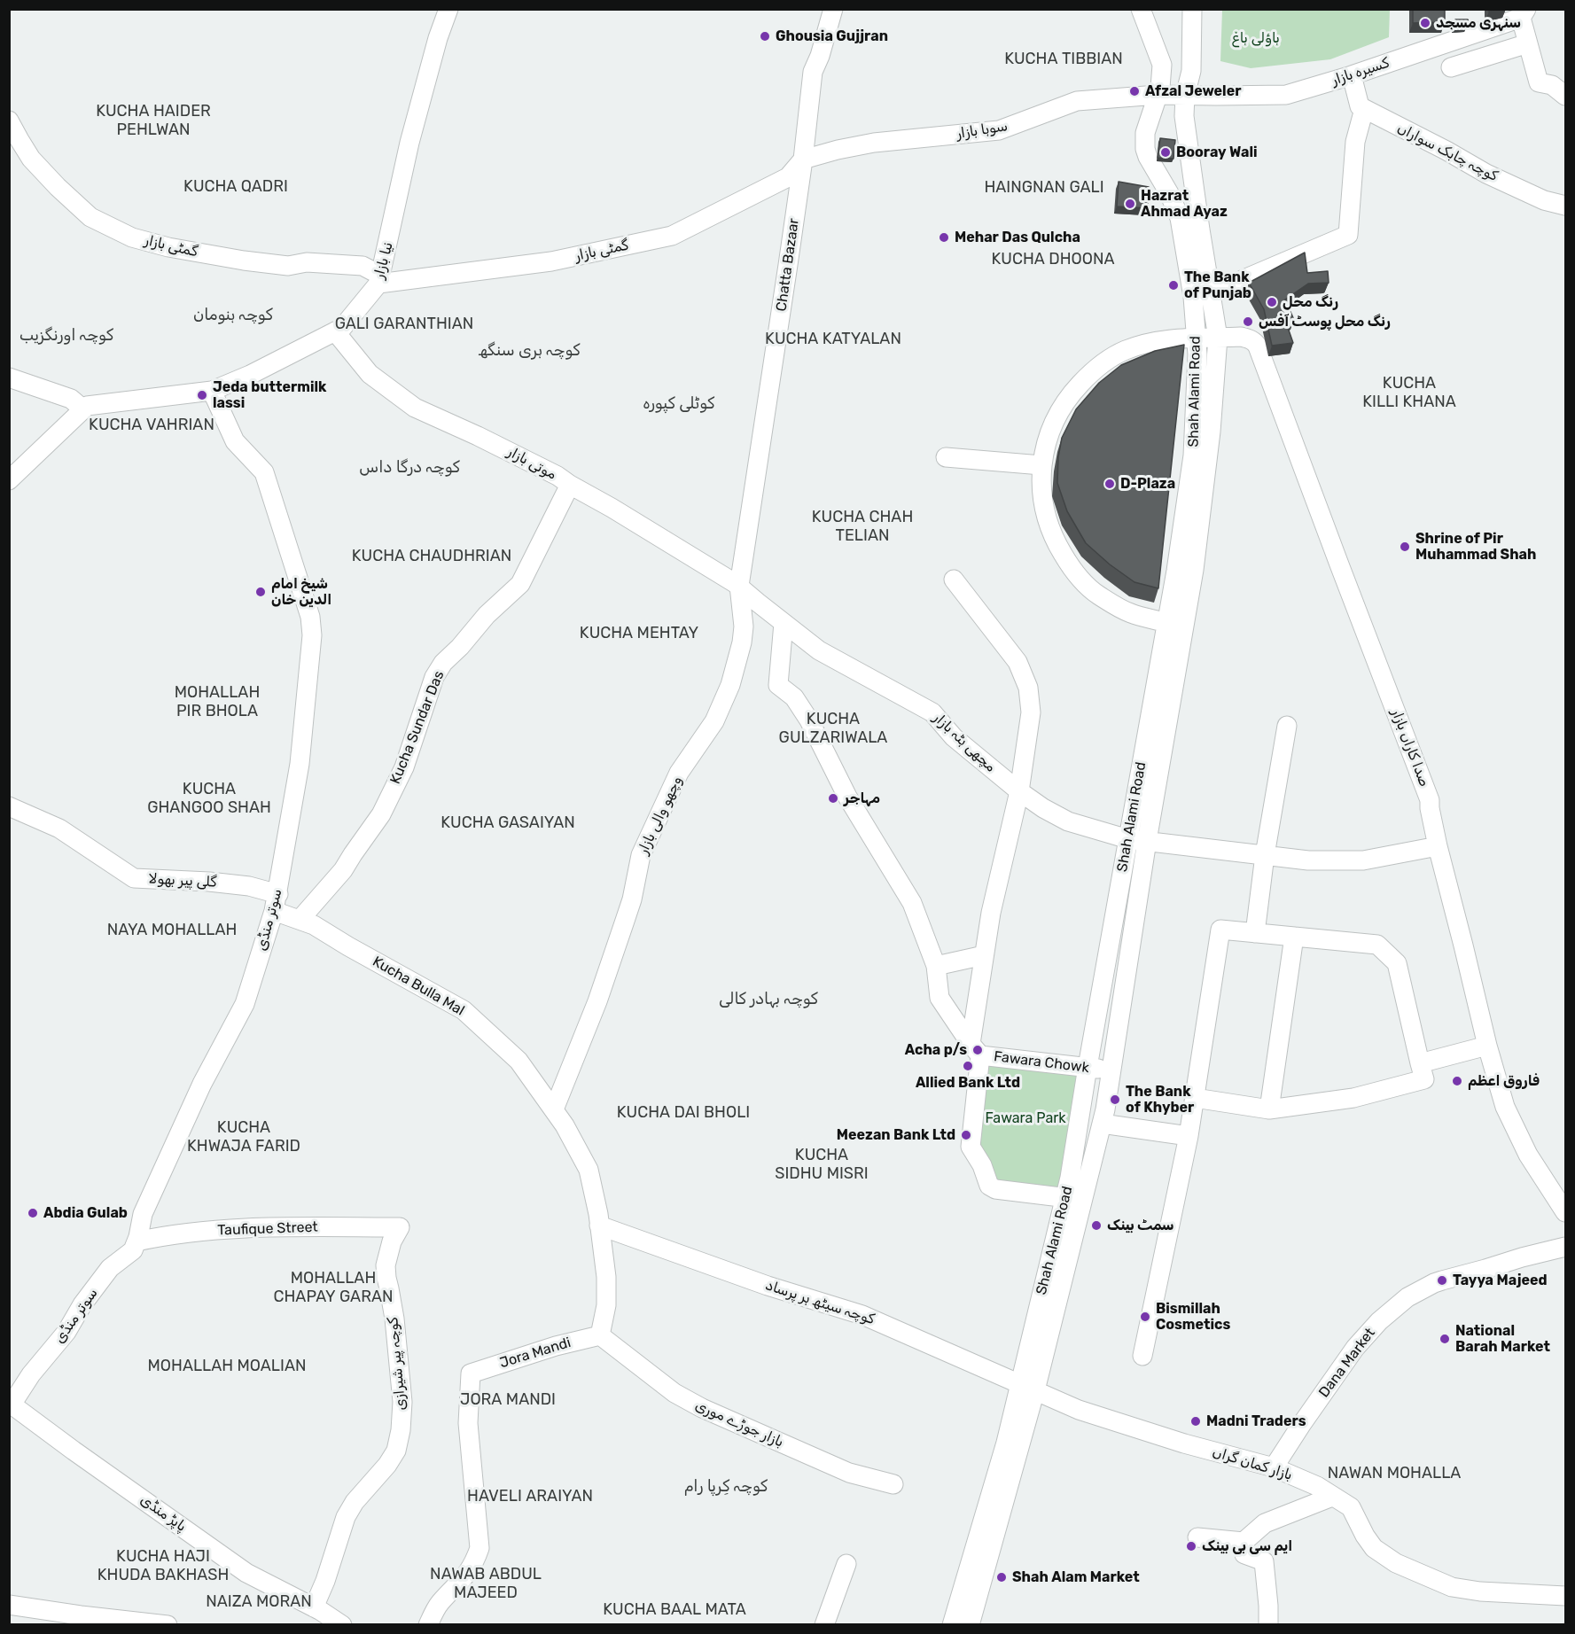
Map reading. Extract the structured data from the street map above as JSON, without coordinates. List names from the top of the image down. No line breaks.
{"streets":{"street":["کسیرہ بازار","سوہا بازار","کوچہ چابک سواراں","گمٹی بازار","نیا بازار","Chatta Bazaar","Shah Alami Road","موتی بازار","Kucha Sundar Das","مچھی ہٹہ بازار","صدا کاراں بازار","وچھو والی بازار","گلی پیر بھولا","سوتر منڈی","Kucha Bulla Mal","Fawara Chowk","Taufique Street","کوچہ سیٹھ ہر پرساد","Jora Mandi","Dana Market","کوچہ پیر شیرازی","بازار جوڑے موری","بازار کمان گراں","پاپڑ منڈی"]},"crossings":[["کسیرہ بازار","سوہا بازار"],["کسیرہ بازار","Shah Alami Road"],["سوہا بازار","گمٹی بازار"],["سوہا بازار","Chatta Bazaar"],["سوہا بازار","Shah Alami Road"],["گمٹی بازار","نیا بازار"],["گمٹی بازار","Chatta Bazaar"],["نیا بازار","موتی بازار"],["نیا بازار","سوتر منڈی"],["Chatta Bazaar","موتی بازار"],["Chatta Bazaar","مچھی ہٹہ بازار"],["Chatta Bazaar","وچھو والی بازار"],["Shah Alami Road","مچھی ہٹہ بازار"],["Shah Alami Road","صدا کاراں بازار"],["Shah Alami Road","Fawara Chowk"],["Shah Alami Road","کوچہ سیٹھ ہر پرساد"],["Shah Alami Road","بازار کمان گراں"],["موتی بازار","Kucha Sundar Das"],["موتی بازار","مچھی ہٹہ بازار"],["موتی بازار","وچھو والی بازار"],["Kucha Sundar Das","گلی پیر بھولا"],["Kucha Sundar Das","Kucha Bulla Mal"],["مچھی ہٹہ بازار","صدا کاراں بازار"],["مچھی ہٹہ بازار","وچھو والی بازار"],["وچھو والی بازار","Kucha Bulla Mal"],["گلی پیر بھولا","سوتر منڈی"],["گلی پیر بھولا","Kucha Bulla Mal"],["سوتر منڈی","Taufique Street"],["سوتر منڈی","پاپڑ منڈی"],["Kucha Bulla Mal","کوچہ سیٹھ ہر پرساد"],["Kucha Bulla Mal","Jora Mandi"],["Kucha Bulla Mal","بازار جوڑے موری"],["Taufique Street","کوچہ پیر شیرازی"],["کوچہ سیٹھ ہر پرساد","بازار کمان گراں"],["Jora Mandi","بازار جوڑے موری"],["Dana Market","بازار کمان گراں"],["کوچہ پیر شیرازی","پاپڑ منڈی"]],"districts":["KUCHA TIBBIAN","KUCHA HAIDER PEHLWAN","KUCHA QADRI","HAINGNAN GALI","KUCHA DHOONA","کوچہ ہنومان","GALI GARANTHIAN","کوچہ اورنگزیب","KUCHA KATYALAN","کوچہ ہری سنگھ","KUCHA KILLI KHANA","کوٹلی کپورہ","KUCHA VAHRIAN","کوچہ درگا داس","KUCHA CHAH TELIAN","KUCHA CHAUDHRIAN","KUCHA MEHTAY","MOHALLAH PIR BHOLA","KUCHA GULZARIWALA","KUCHA GHANGOO SHAH","KUCHA GASAIYAN","NAYA MOHALLAH","کوچہ بہادر کالی","KUCHA DAI BHOLI","KUCHA KHWAJA FARID","KUCHA SIDHU MISRI","MOHALLAH CHAPAY GARAN","MOHALLAH MOALIAN","JORA MANDI","NAWAN MOHALLA","کوچہ کِرپا رام","HAVELI ARAIYAN","KUCHA HAJI KHUDA BAKHASH","NAWAB ABDUL MAJEED","NAIZA MORAN","KUCHA BAAL MATA"],"parks":["باؤلی باغ","Fawara Park"],"places":["سنہری مسجد","Ghousia Gujjran","Afzal Jeweler","Booray Wali","Hazrat Ahmad Ayaz","Mehar Das Qulcha","The Bank of Punjab","رنگ محل","رنگ محل پوسٹ آفس","Jeda buttermilk lassi","D-Plaza","Shrine of Pir Muhammad Shah","شیخ امام الدین خان","مہاجر","Acha p/s","Allied Bank Ltd","فاروق اعظم","The Bank of Khyber","Meezan Bank Ltd","Abdia Gulab","سمٹ بینک","Tayya Majeed","Bismillah Cosmetics","National Barah Market","Madni Traders","ایم سی بی بینک","Shah Alam Market"]}
